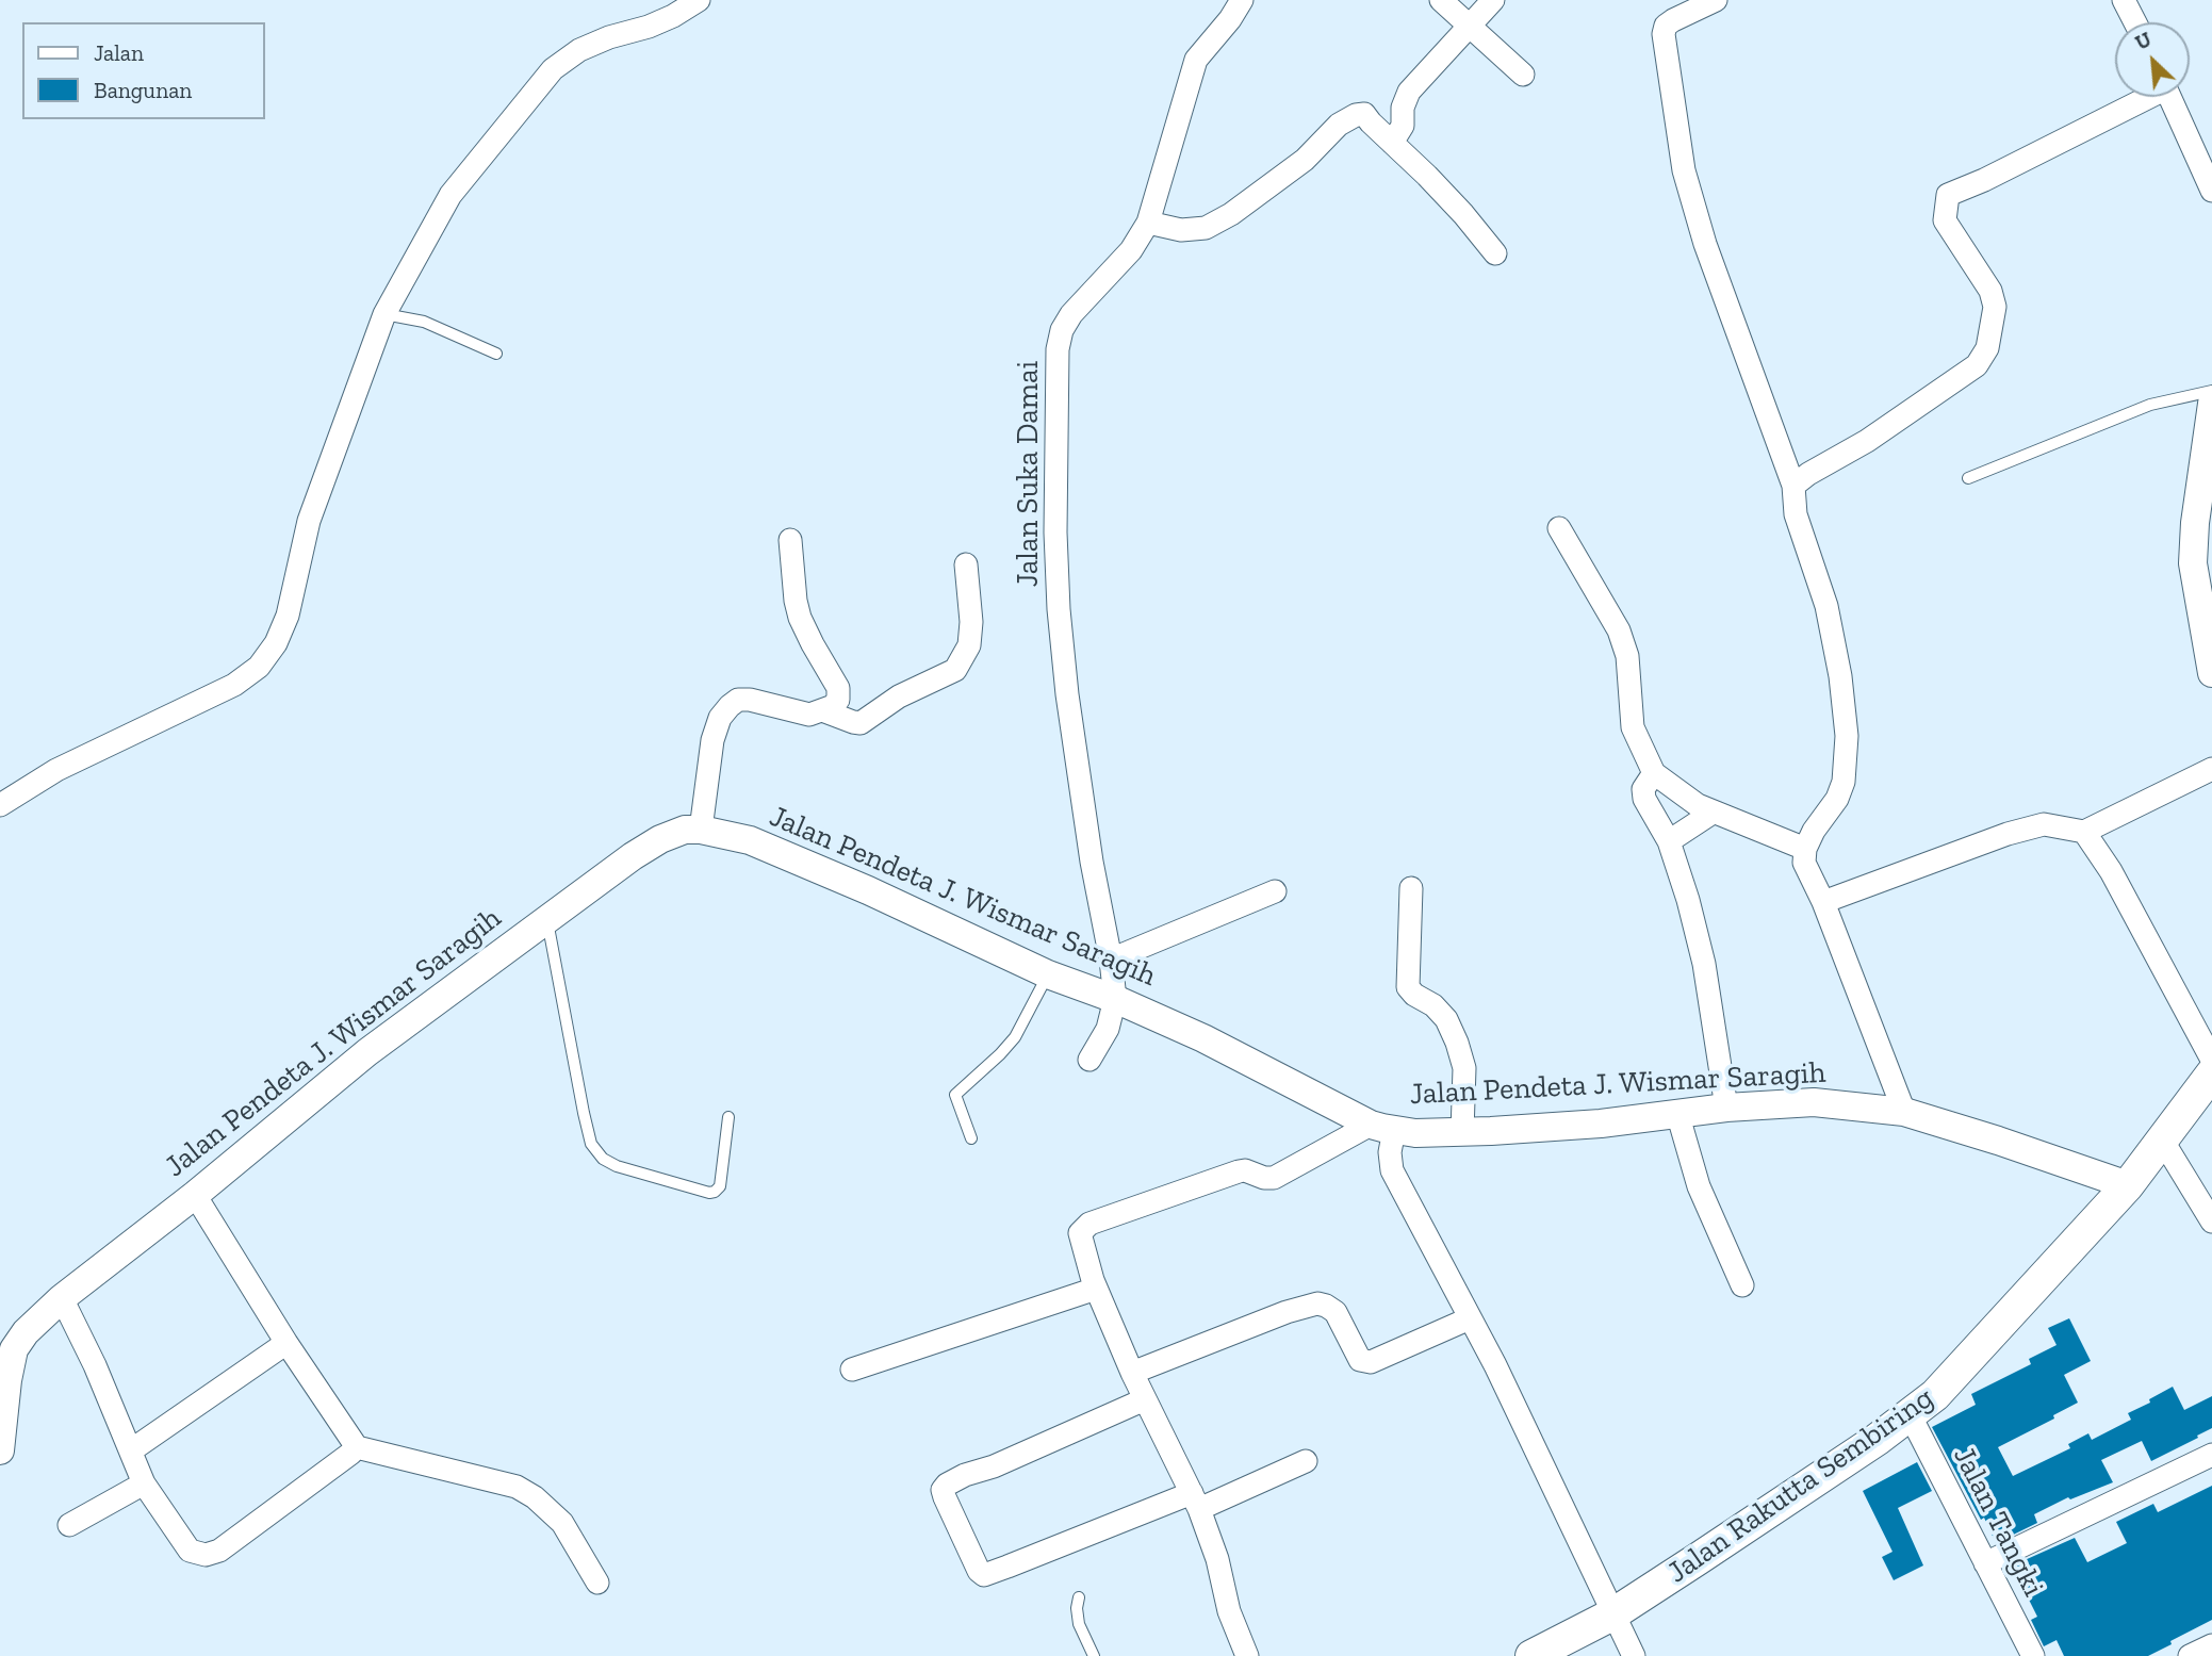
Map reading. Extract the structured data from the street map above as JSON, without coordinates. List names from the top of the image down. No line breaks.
{"streets":{"main road":["Jalan Rakutta Sembiring"],"street":["Jalan Suka Damai","Jalan Pendeta J. Wismar Saragih","Jalan Tangki"]},"crossings":[["Jalan Suka Damai","Jalan Pendeta J. Wismar Saragih"],["Jalan Pendeta J. Wismar Saragih","Jalan Rakutta Sembiring"],["Jalan Rakutta Sembiring","Jalan Tangki"]],"legend":["Jalan","Bangunan"],"north":"top left"}
